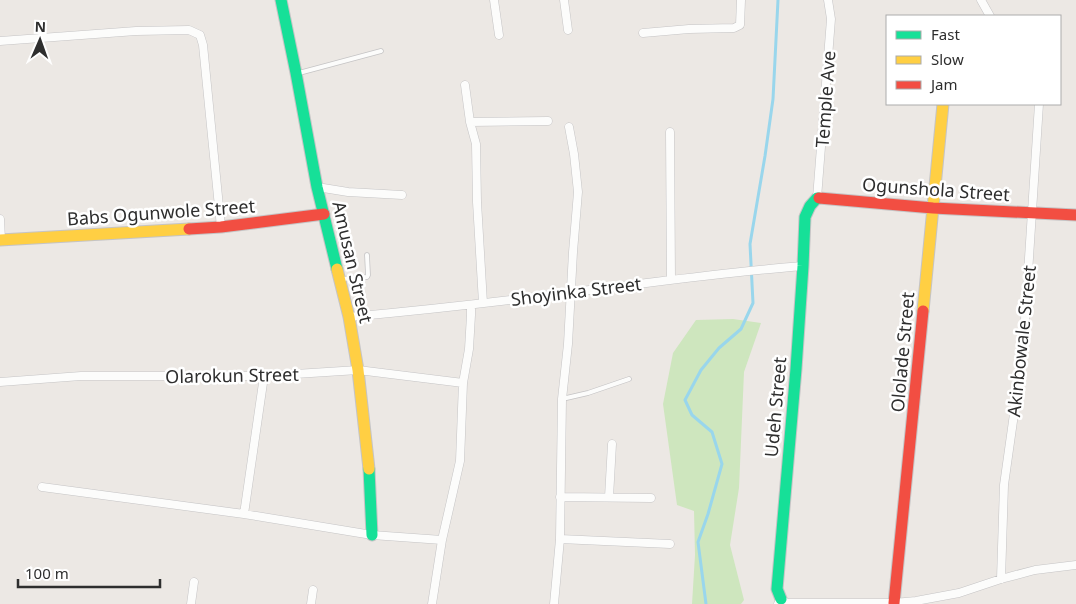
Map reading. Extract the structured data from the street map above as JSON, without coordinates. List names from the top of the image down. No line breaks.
{"streets":{"street":["Temple Ave","Ogunshola Street","Babs Ogunwole Street","Amusan Street","Shoyinka Street","Akinbowale Street","Ololade Street","Olarokun Street","Udeh Street"]},"crossings":[["Temple Ave","Ogunshola Street"],["Temple Ave","Udeh Street"],["Ogunshola Street","Akinbowale Street"],["Ogunshola Street","Ololade Street"],["Ogunshola Street","Udeh Street"],["Babs Ogunwole Street","Amusan Street"],["Amusan Street","Shoyinka Street"],["Amusan Street","Olarokun Street"],["Shoyinka Street","Udeh Street"]],"legend":["Fast","Slow","Jam"],"scale_bar":"100 m","north":"top"}
